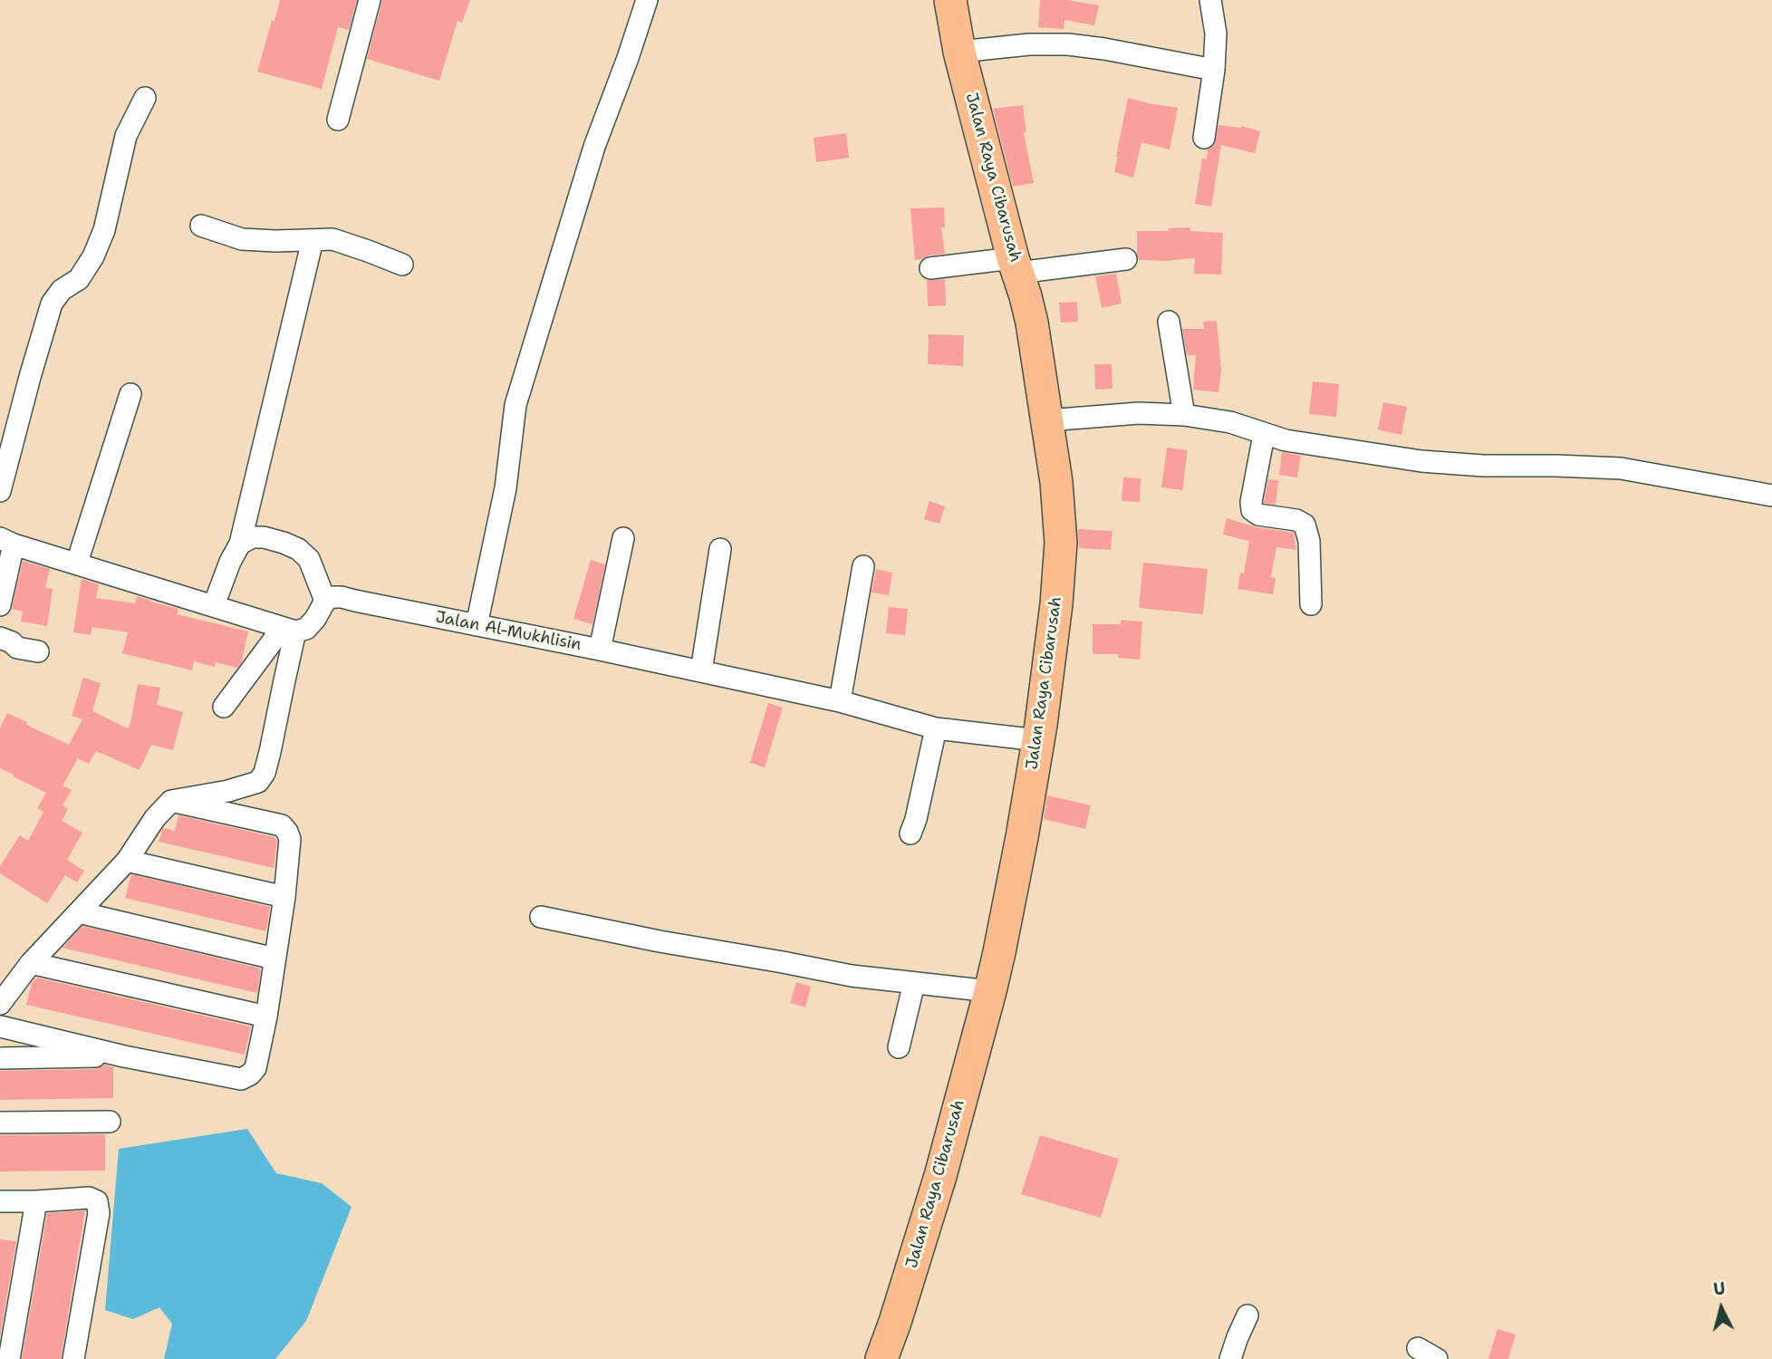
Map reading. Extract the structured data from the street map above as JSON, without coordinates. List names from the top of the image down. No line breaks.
{"streets":{"main road":["Jalan Raya Cibarusah"],"street":["Jalan Al-Mukhlisin"]},"crossings":[["Jalan Raya Cibarusah","Jalan Al-Mukhlisin"]],"north":"top"}
